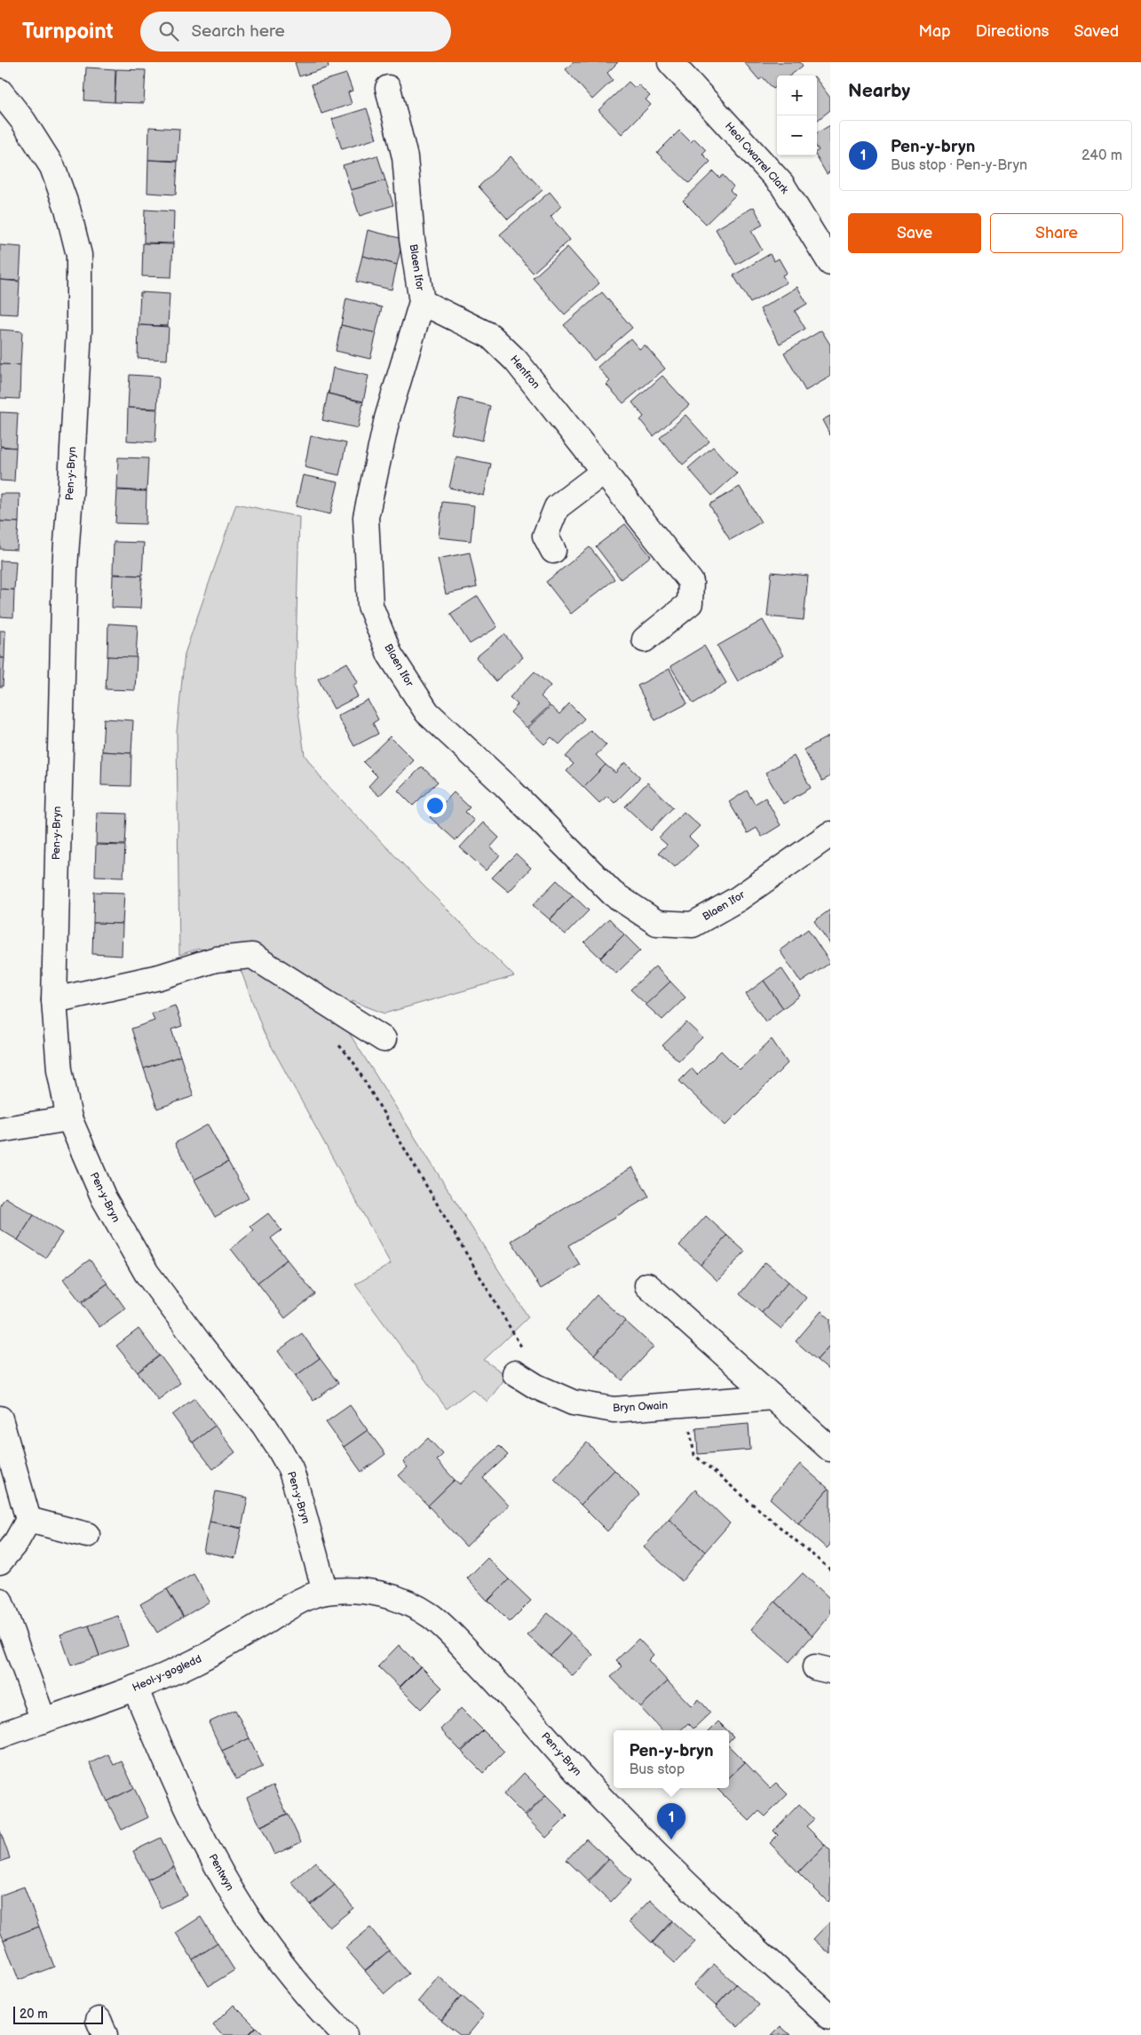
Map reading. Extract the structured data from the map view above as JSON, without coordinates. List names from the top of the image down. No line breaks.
{"streets":{"street":["Heol Cwarrel Clark","Blaen Ifor","Henfron","Pen-y-Bryn","Bryn Owain","Heol-y-gogledd","Pentwyn"]},"crossings":[["Blaen Ifor","Henfron"],["Pen-y-Bryn","Heol-y-gogledd"],["Heol-y-gogledd","Pentwyn"]],"scale_bar":"20 m","page":{"header":"Turnpoint","search":"Search here","nav":["Map","Directions","Saved"],"heading":"Nearby","map_buttons":["+","−"],"list":[{"mark":"1","name":"Pen-y-bryn","note":"Bus stop · Pen-y-Bryn","value":"240 m"}],"buttons":["Save","Share"],"popup":["Pen-y-bryn","Bus stop"],"pins":"1","scale":"20 m"}}
